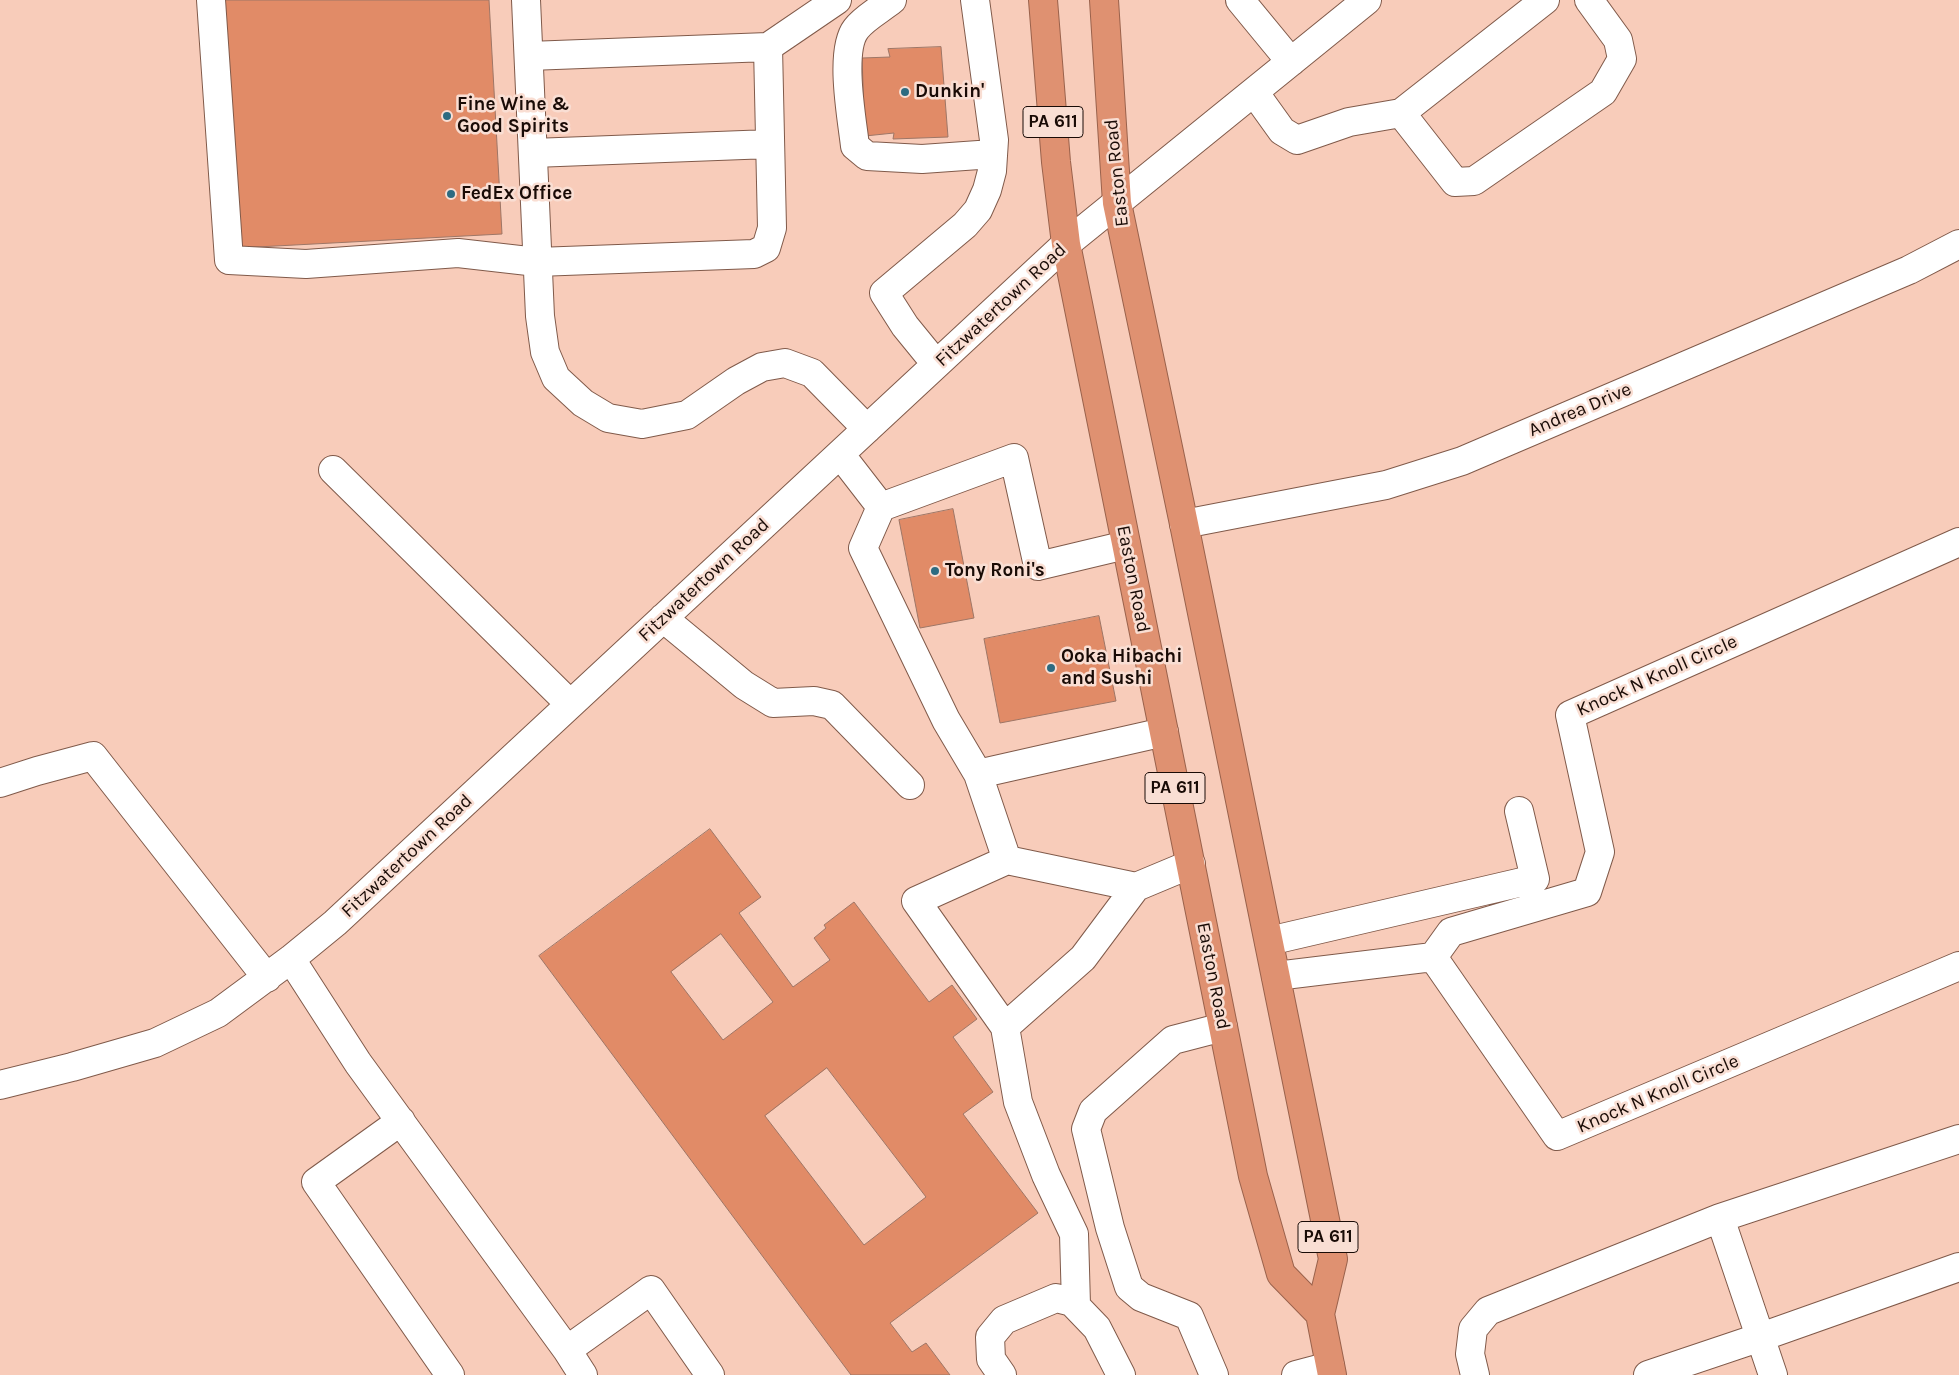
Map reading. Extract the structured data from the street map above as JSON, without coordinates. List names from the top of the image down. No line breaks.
{"streets":{"highway":["PA 611","Easton Road"],"street":["Fitzwatertown Road","Andrea Drive","Knock N Knoll Circle"]},"crossings":[["Easton Road","Fitzwatertown Road"],["Easton Road","Andrea Drive"]],"places":["Dunkin'","Fine Wine & Good Spirits","FedEx Office","Tony Roni's","Ooka Hibachi and Sushi"]}
